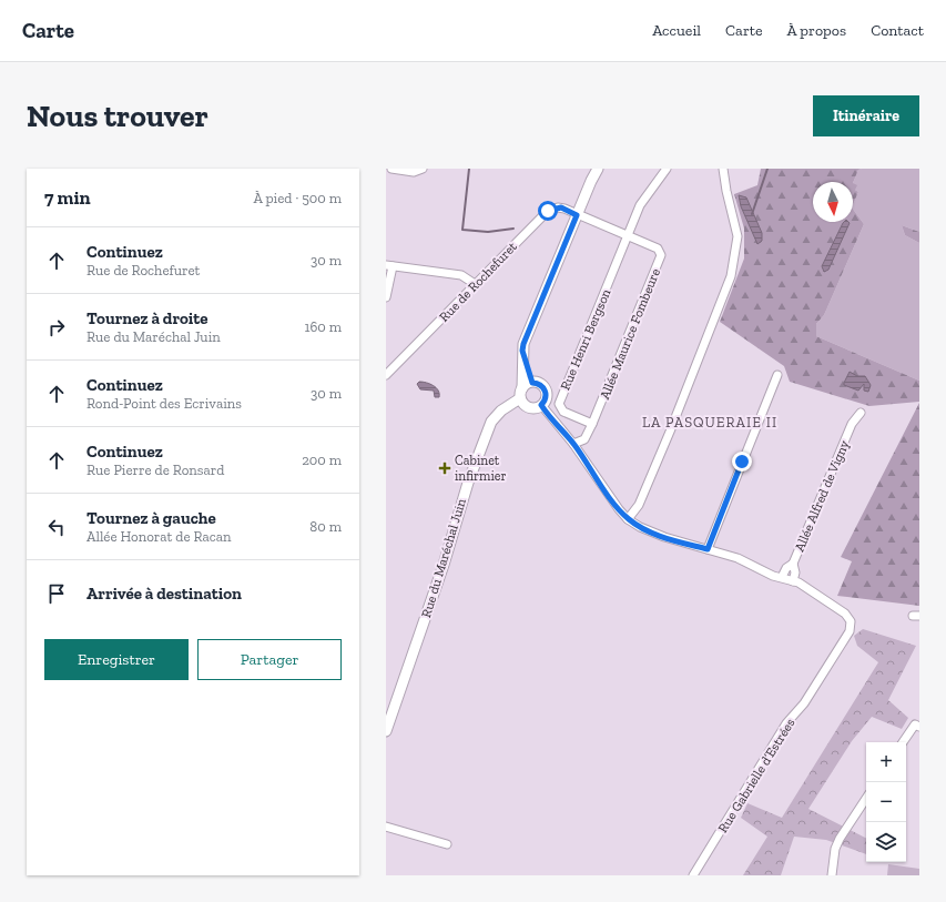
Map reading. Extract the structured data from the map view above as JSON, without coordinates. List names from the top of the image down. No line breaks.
{"streets":{"street":["Rue de Rochefuret","Allée Maurice Fombeure","Rue Henri Bergson","Allée Alfred de Vigny","Rue du Maréchal Juin","Rue Gabrielle d’Estrées"]},"crossings":[["Rue de Rochefuret","Allée Maurice Fombeure"],["Allée Maurice Fombeure","Rue Henri Bergson"]],"districts":["LA PASQUERAIE II"],"places":{"health":["Cabinet infirmier"]},"north":"bottom","page":{"header":"Carte","nav":["Accueil","Carte","À propos","Contact"],"buttons":["Itinéraire",["Enregistrer","Partager"]],"title":"Nous trouver","heading":["7 min","À pied · 500 m"],"list":[["Continuez","Rue de Rochefuret","30 m"],["Tournez à droite","Rue du Maréchal Juin","160 m"],["Continuez","Rond-Point des Ecrivains","30 m"],["Continuez","Rue Pierre de Ronsard","200 m"],["Tournez à gauche","Allée Honorat de Racan","80 m"],"Arrivée à destination"],"map_buttons":["+","−"]}}
